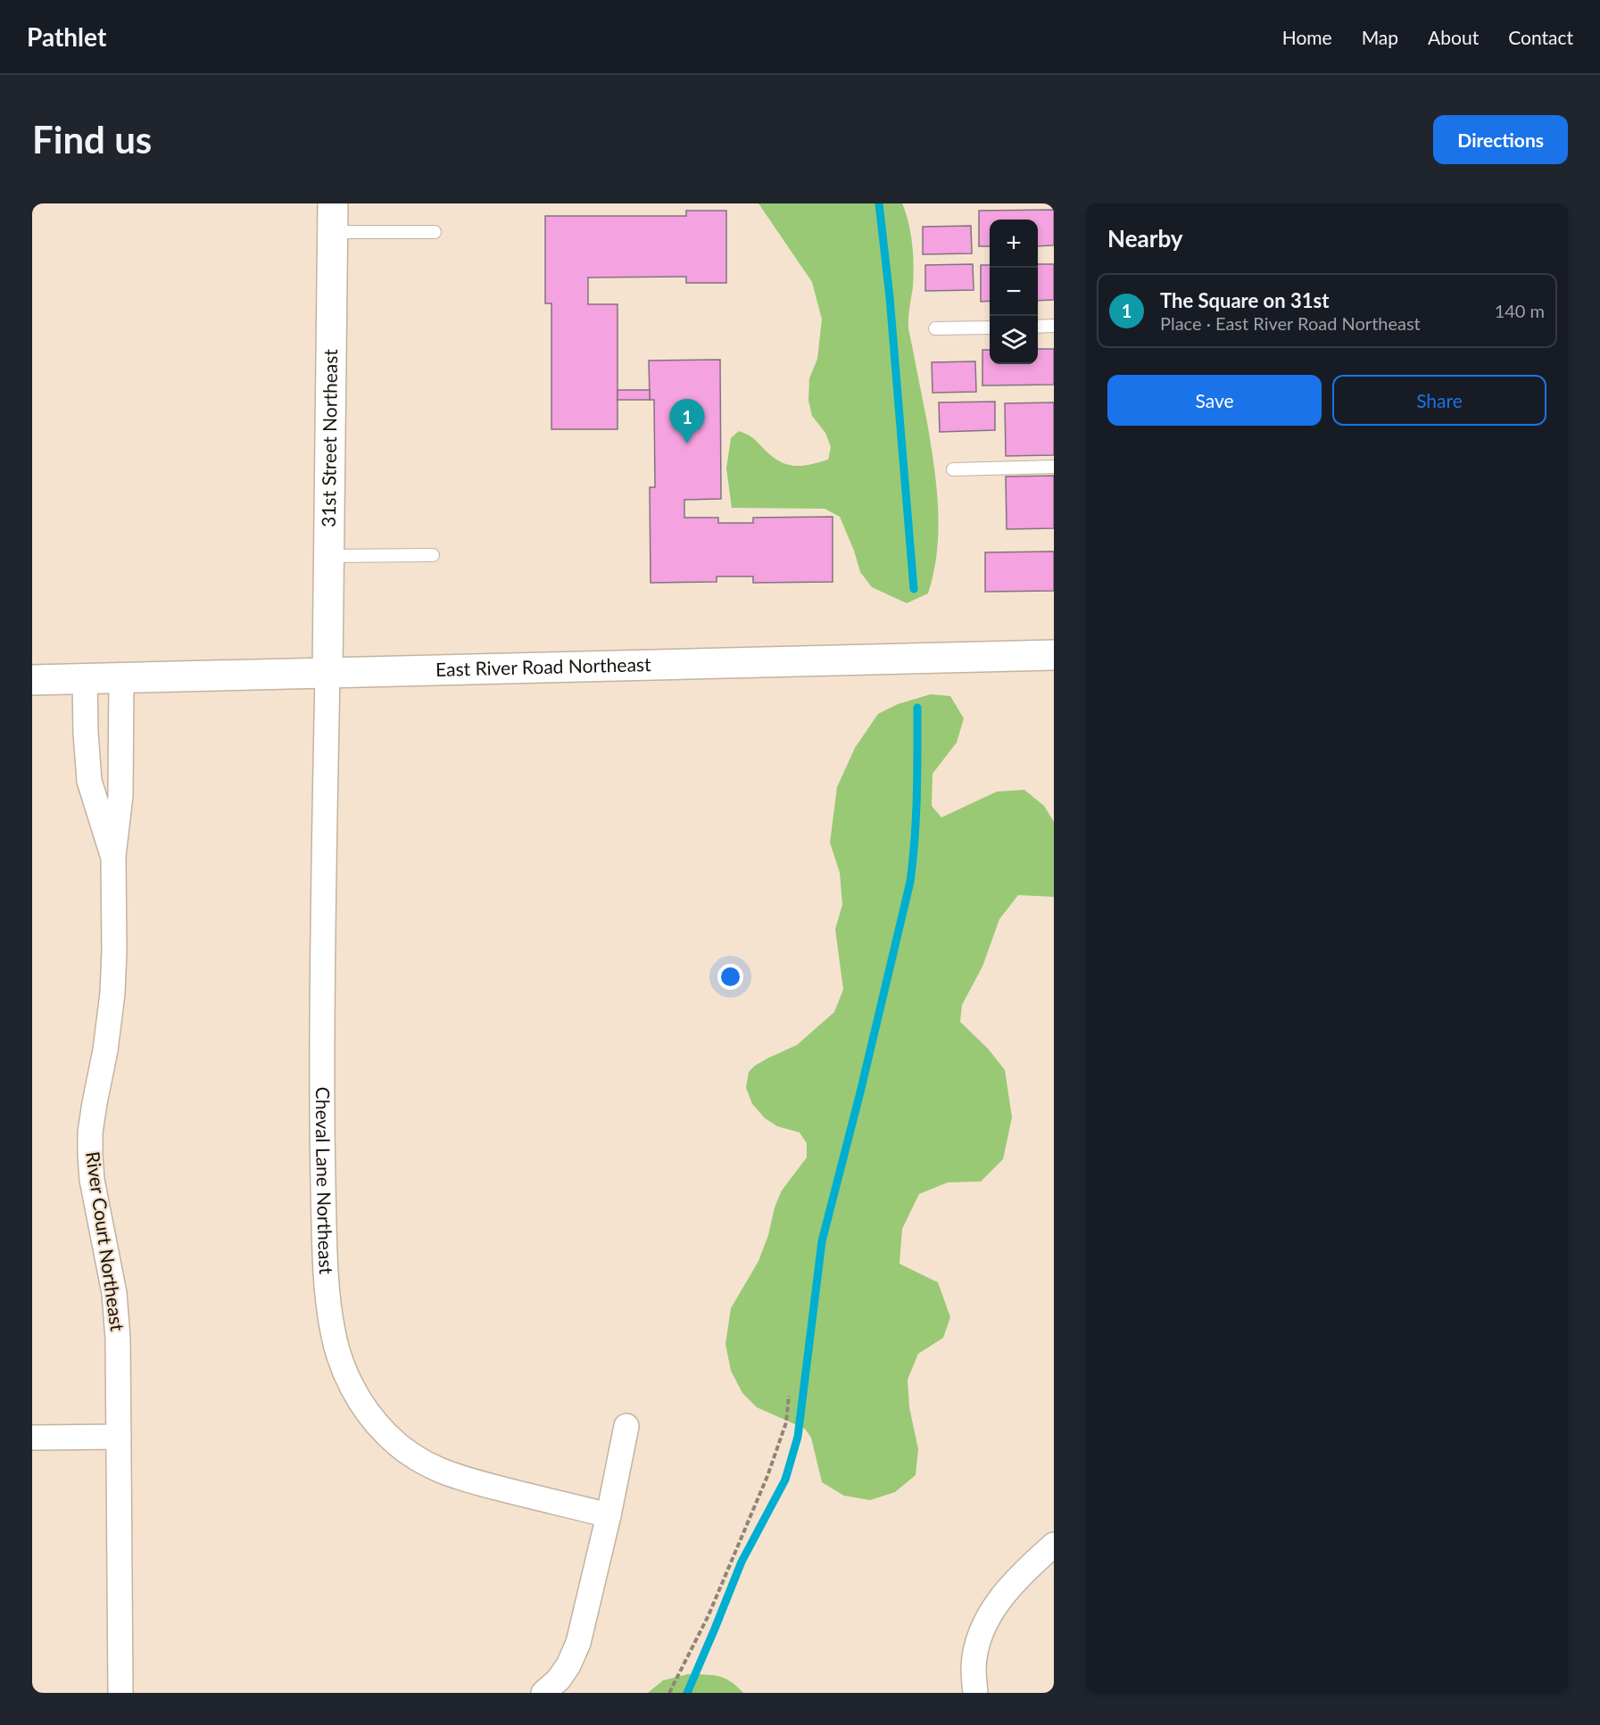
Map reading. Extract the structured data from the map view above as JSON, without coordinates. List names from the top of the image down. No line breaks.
{"streets":{"street":["31st Street Northeast","East River Road Northeast","Cheval Lane Northeast","River Court Northeast"]},"crossings":[["31st Street Northeast","East River Road Northeast"],["31st Street Northeast","Cheval Lane Northeast"],["East River Road Northeast","Cheval Lane Northeast"],["East River Road Northeast","River Court Northeast"]],"page":{"header":"Pathlet","nav":["Home","Map","About","Contact"],"buttons":["Directions",["Save","Share"]],"title":"Find us","heading":"Nearby","map_buttons":["+","−"],"list":[{"mark":"1","name":"The Square on 31st","note":"Place · East River Road Northeast","value":"140 m"}],"pins":"1"}}
